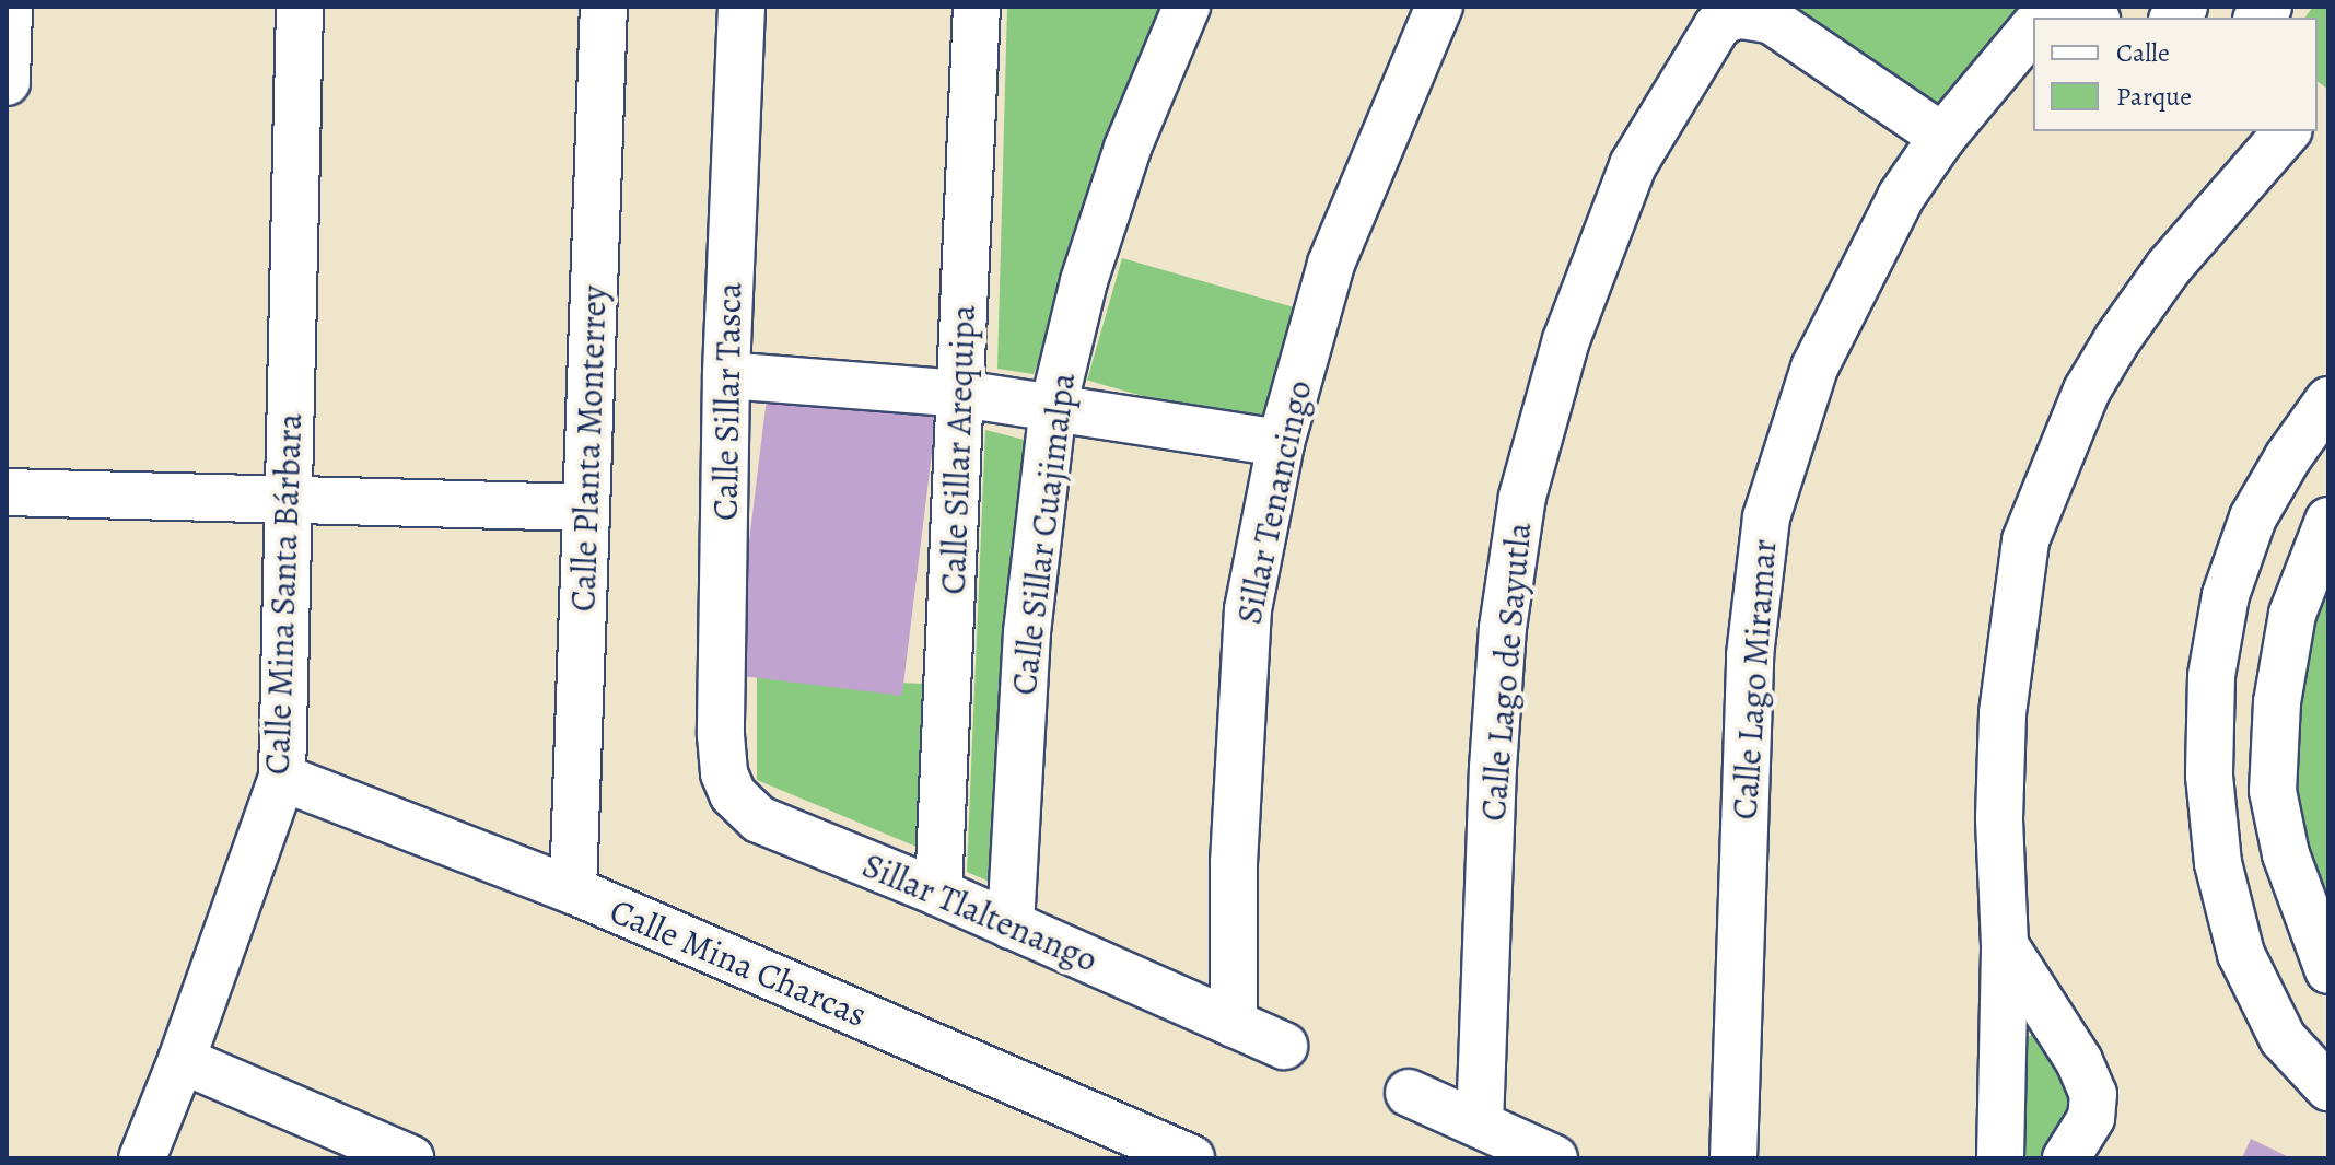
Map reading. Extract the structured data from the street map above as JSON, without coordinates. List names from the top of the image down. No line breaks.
{"streets":{"street":["Calle Sillar Tasca","Calle Planta Monterrey","Calle Sillar Arequipa","Sillar Tenancingo","Calle Sillar Cuajimalpa","Calle Mina Santa Bárbara","Calle Lago de Sayutla","Calle Lago Miramar","Sillar Tlaltenango","Calle Mina Charcas"]},"crossings":[["Calle Sillar Tasca","Sillar Tlaltenango"],["Calle Planta Monterrey","Calle Mina Charcas"],["Calle Sillar Arequipa","Sillar Tlaltenango"],["Sillar Tenancingo","Sillar Tlaltenango"],["Calle Sillar Cuajimalpa","Sillar Tlaltenango"],["Calle Mina Santa Bárbara","Calle Mina Charcas"],["Calle Lago de Sayutla","Calle Lago Miramar"]],"legend":["Calle","Parque"]}
